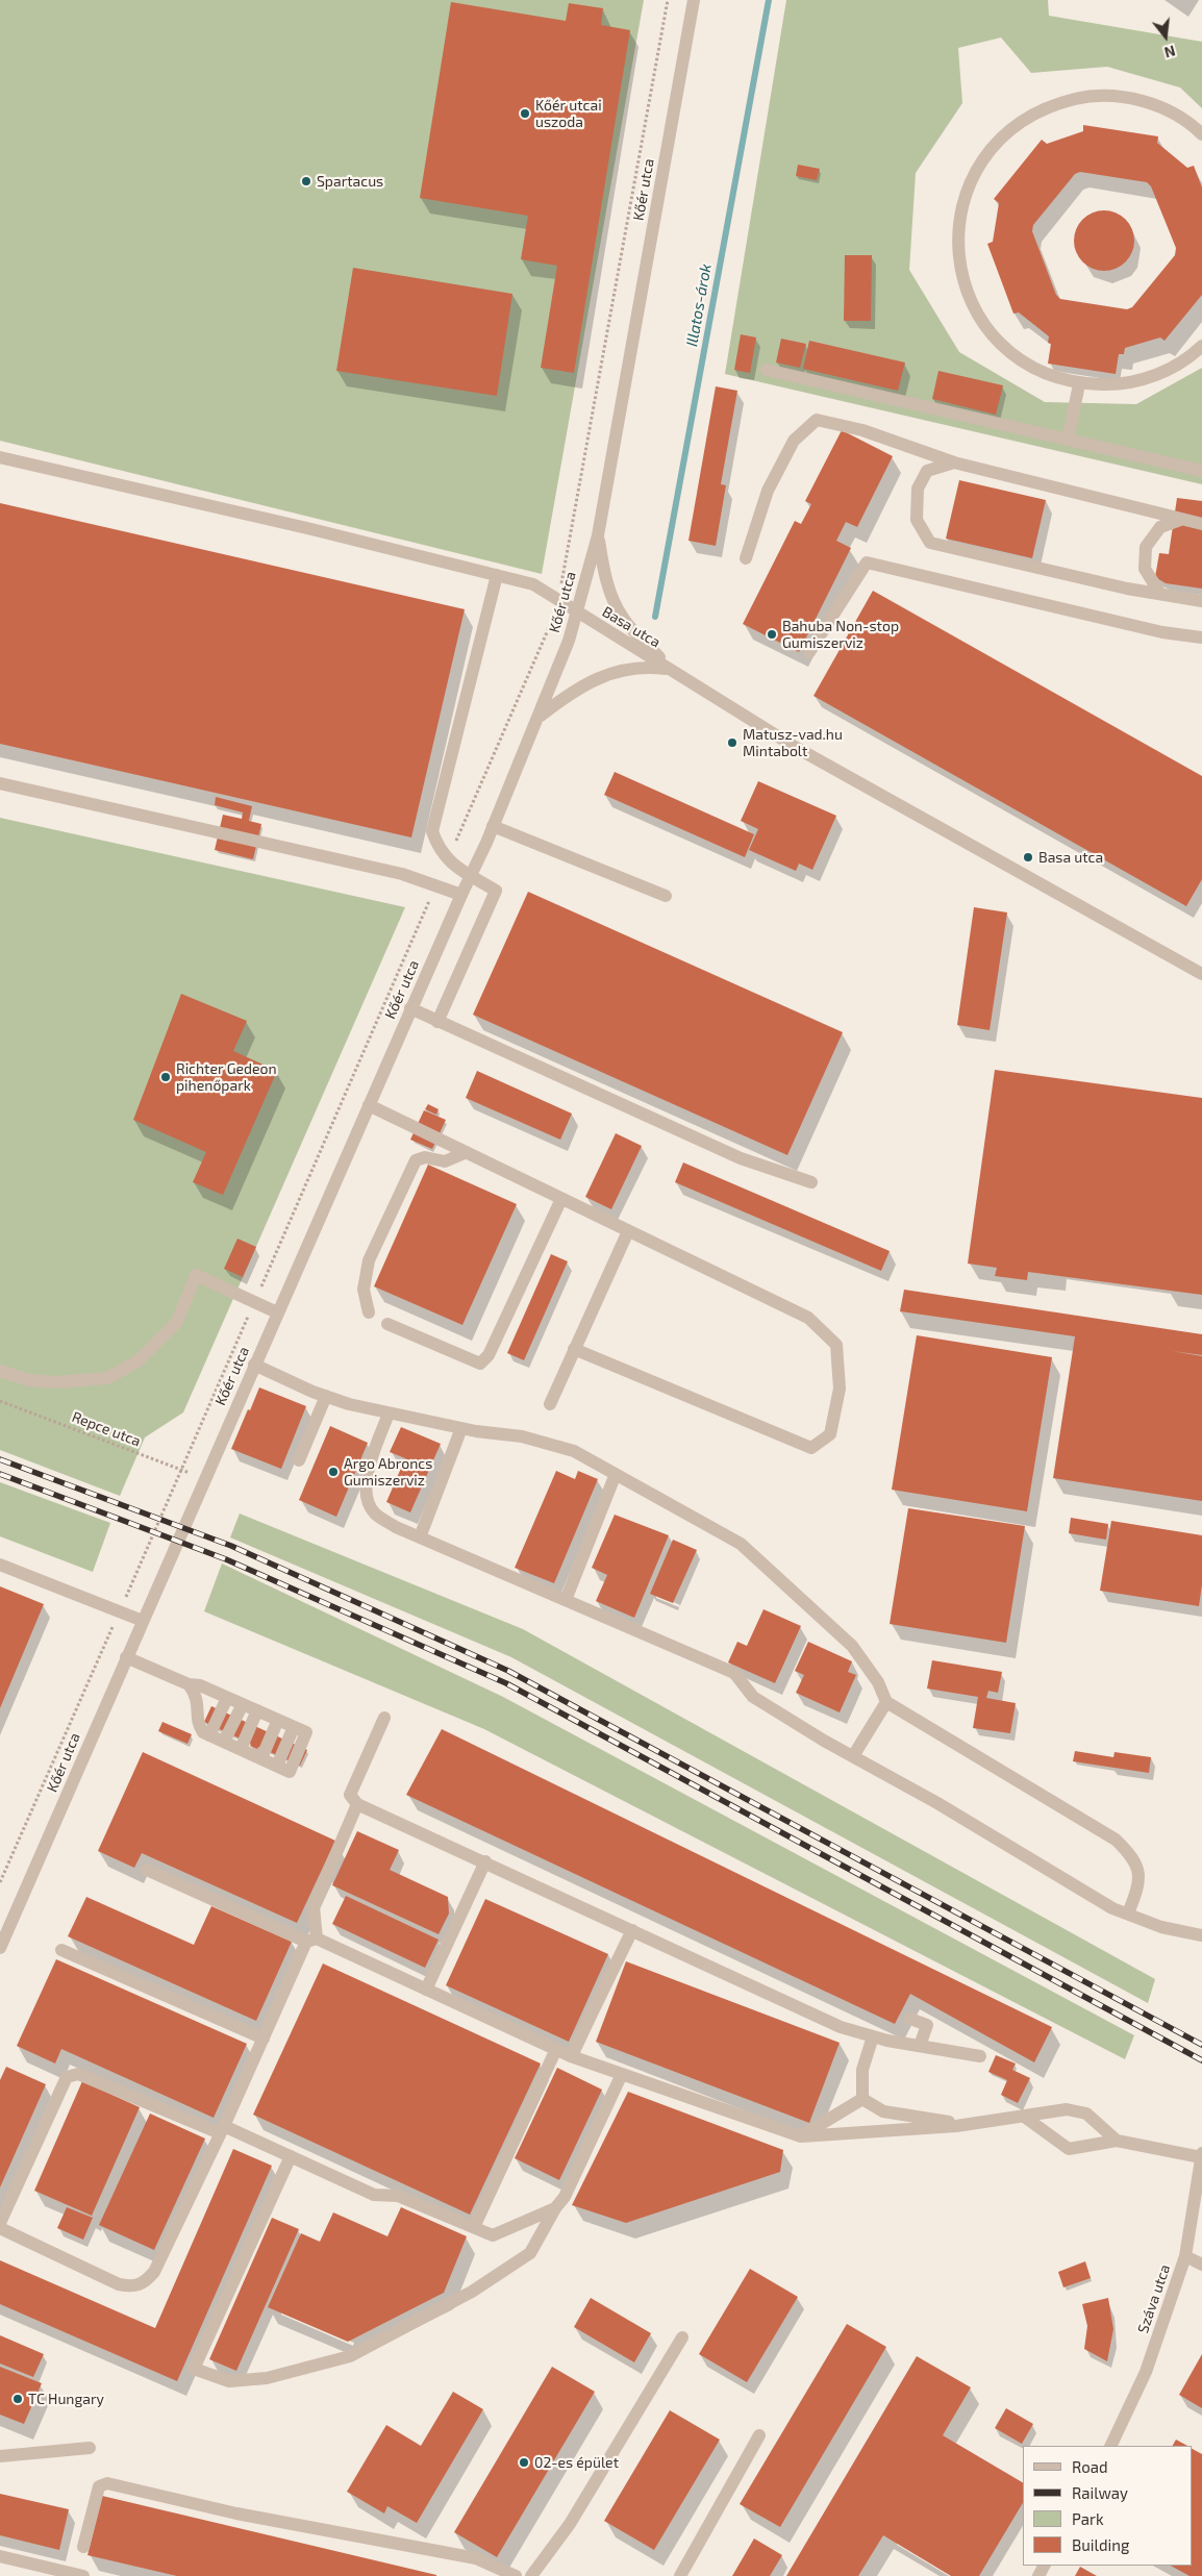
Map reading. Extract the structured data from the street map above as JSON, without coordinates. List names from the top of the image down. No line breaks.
{"streets":{"street":["Kőér utca","Basa utca","Száva utca"],"path":["Repce utca"]},"crossings":[["Kőér utca","Basa utca"],["Kőér utca","Repce utca"]],"water":["Illatos-árok"],"places":["Kőér utcai uszoda","Spartacus","Bahuba Non-stop Gumiszerviz","Matusz-vad.hu Mintabolt","Basa utca","Richter Gedeon pihenőpark","Argo Abroncs Gumiszerviz","TC Hungary","02-es épület"],"legend":["Road","Railway","Park","Building"],"north":"bottom"}
